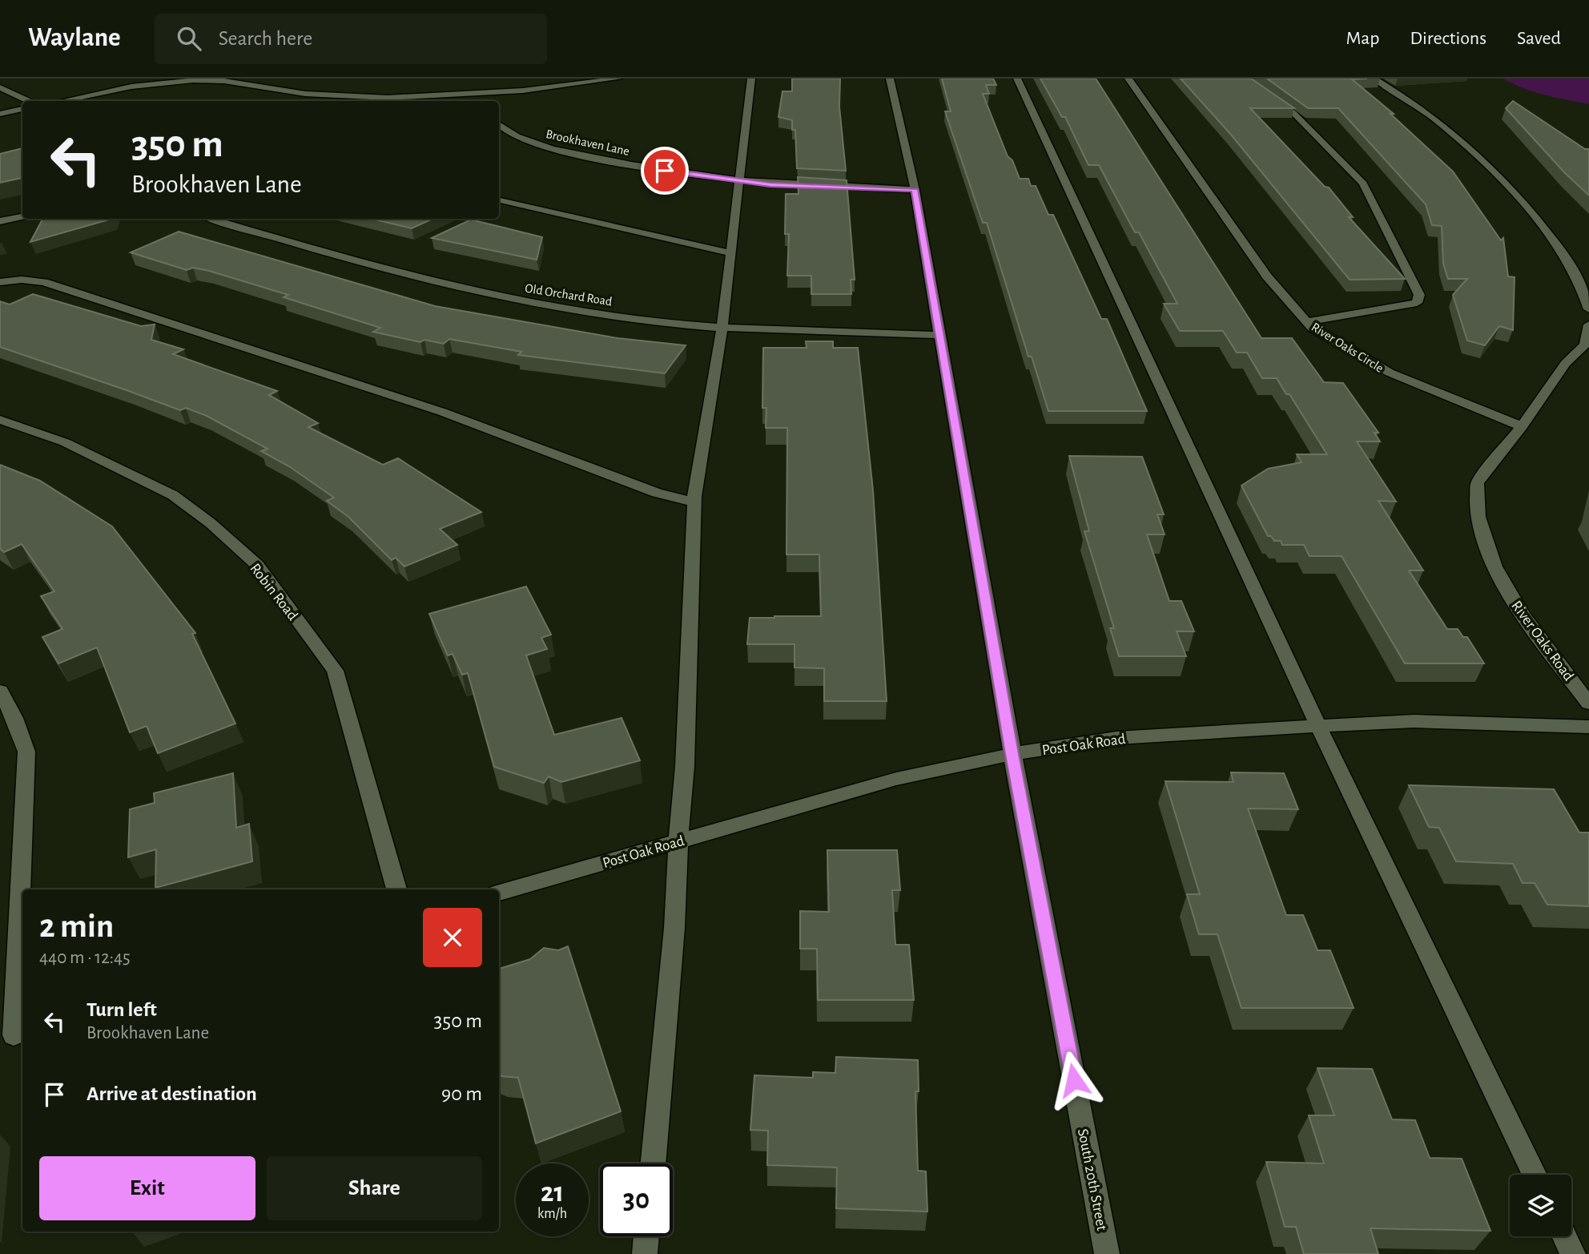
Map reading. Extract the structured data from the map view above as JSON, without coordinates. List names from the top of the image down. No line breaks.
{"streets":{"street":["Brookhaven Lane","Old Orchard Road","River Oaks Circle","Robin Road","River Oaks Road","Post Oak Road","South 20th Street"]},"crossings":[["Brookhaven Lane","South 20th Street"],["Old Orchard Road","South 20th Street"],["River Oaks Circle","River Oaks Road"],["Post Oak Road","South 20th Street"]],"page":{"header":"Waylane","search":"Search here","nav":["Map","Directions","Saved"],"turn":["350 m","Brookhaven Lane"],"heading":["2 min","440 m · 12:45"],"list":[{"name":"Turn left","note":"Brookhaven Lane","value":"350 m"},{"name":"Arrive at destination","value":"90 m"}],"buttons":["Exit","Share"],"speed":"21 km/h","limit":"30"}}
